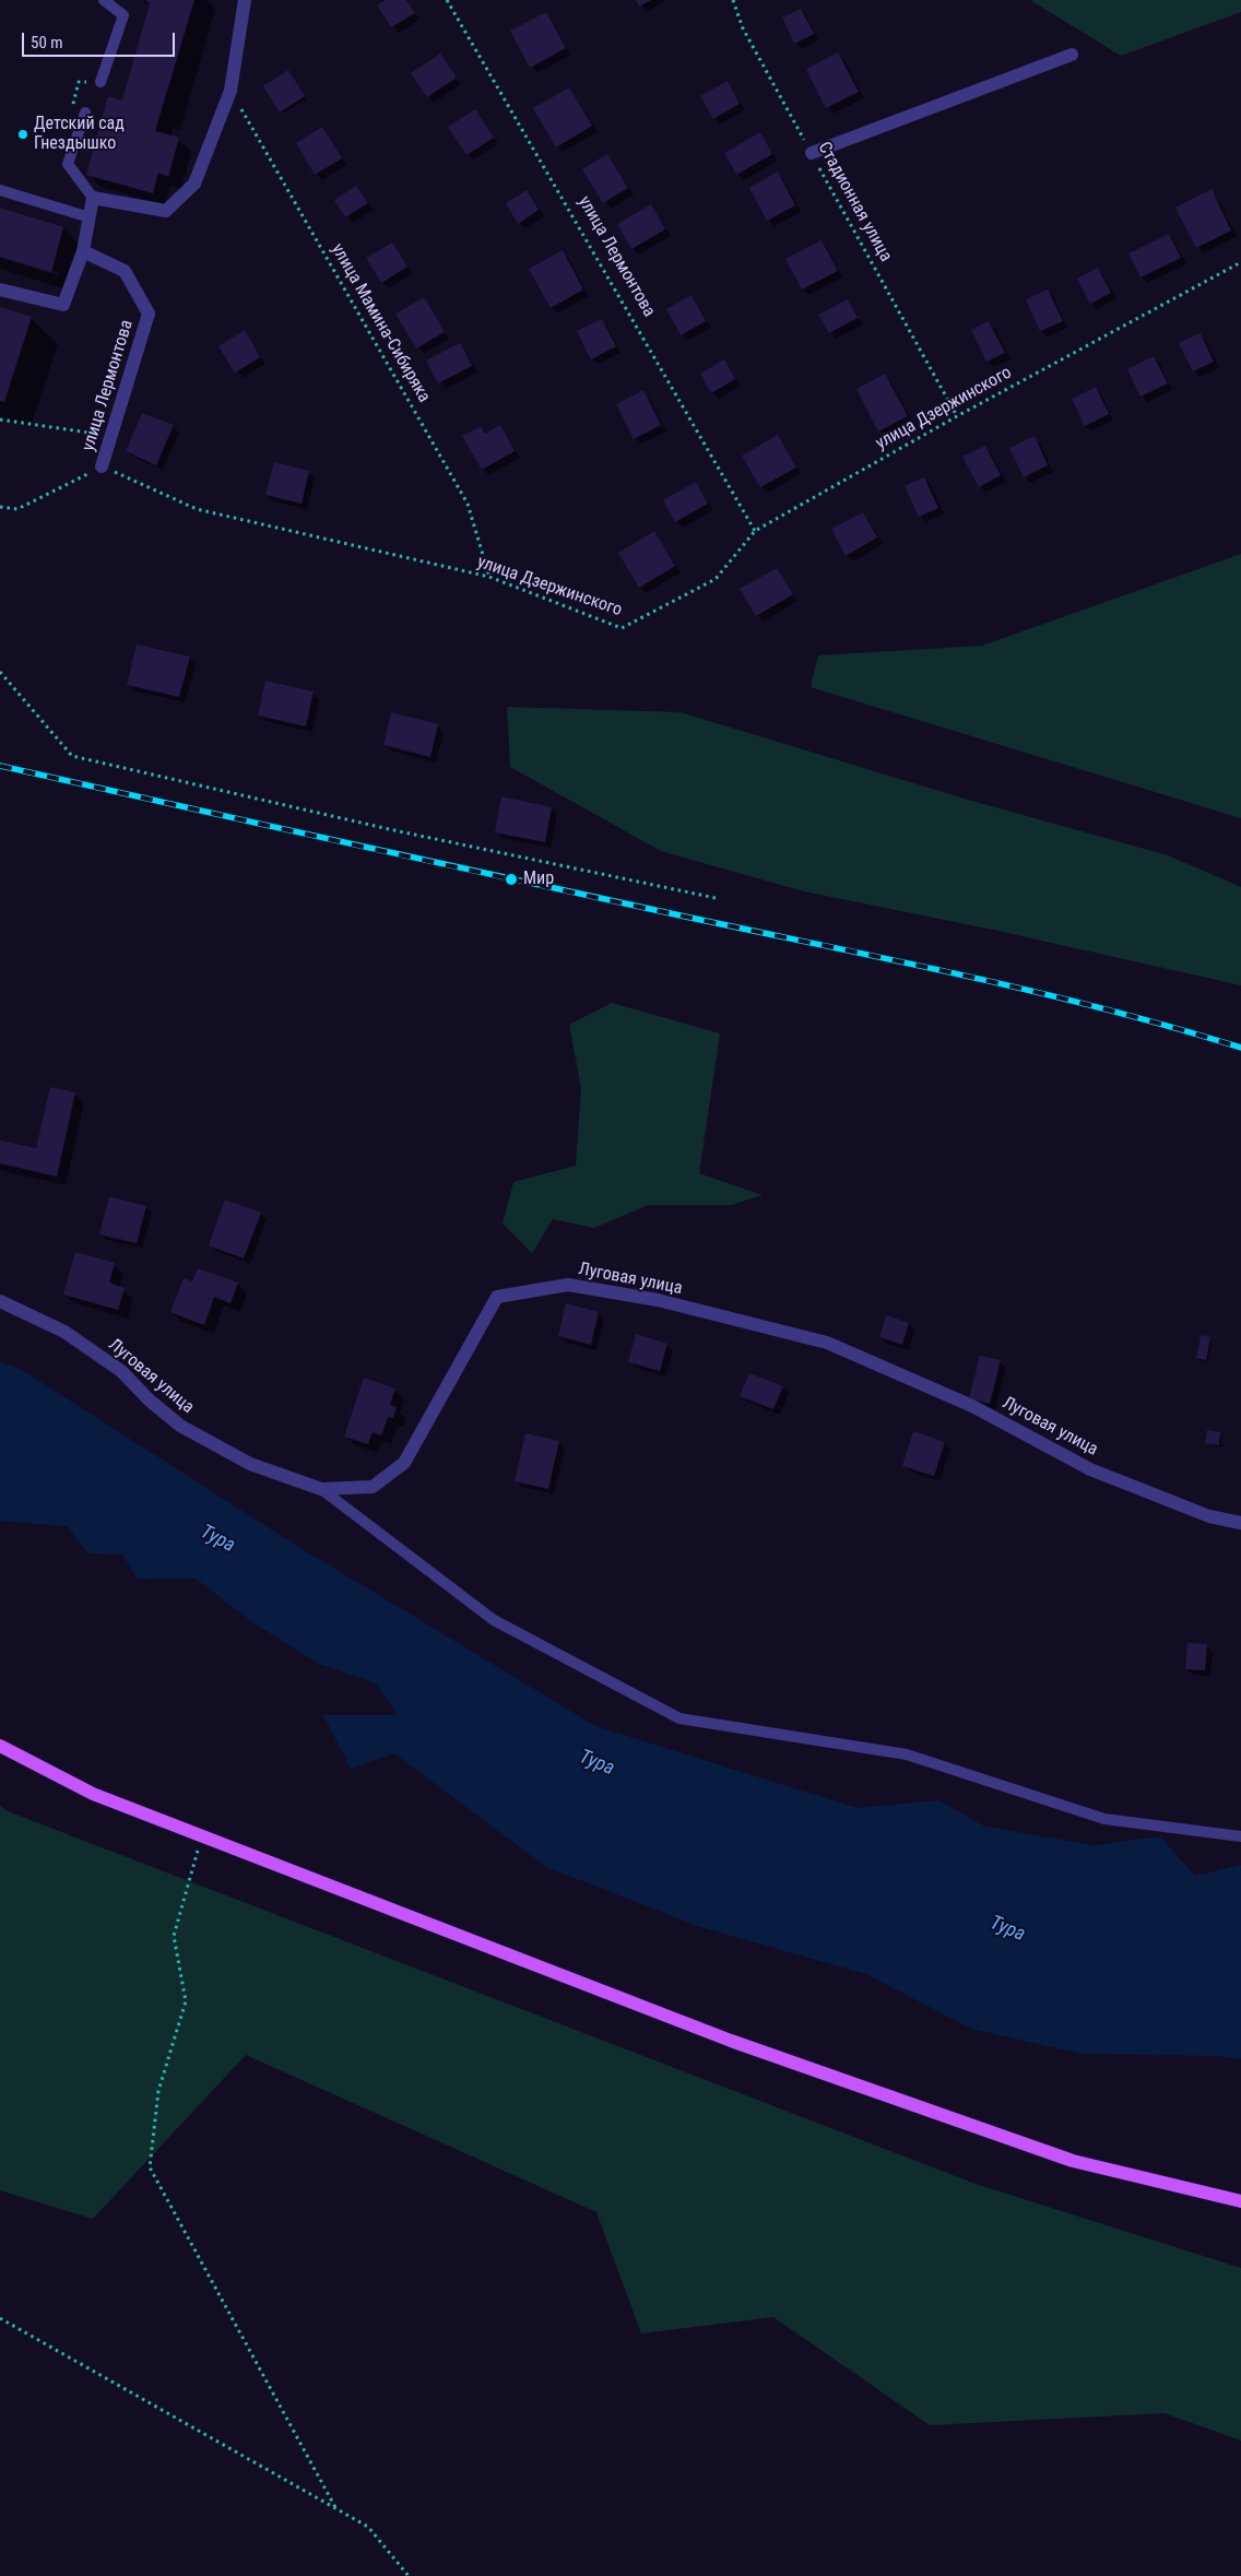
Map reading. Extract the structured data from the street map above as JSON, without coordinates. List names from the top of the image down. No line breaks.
{"streets":{"street":["улица Лермонтова","Луговая улица"],"path":["Стадионная улица","улица Мамина-Сибиряка","улица Дзержинского"]},"crossings":[["Стадионная улица","улица Дзержинского"],["улица Лермонтова","улица Дзержинского"],["улица Мамина-Сибиряка","улица Дзержинского"]],"water":["Тура"],"places":["Детский сад Гнездышко","Мир"],"scale_bar":"50 m"}
